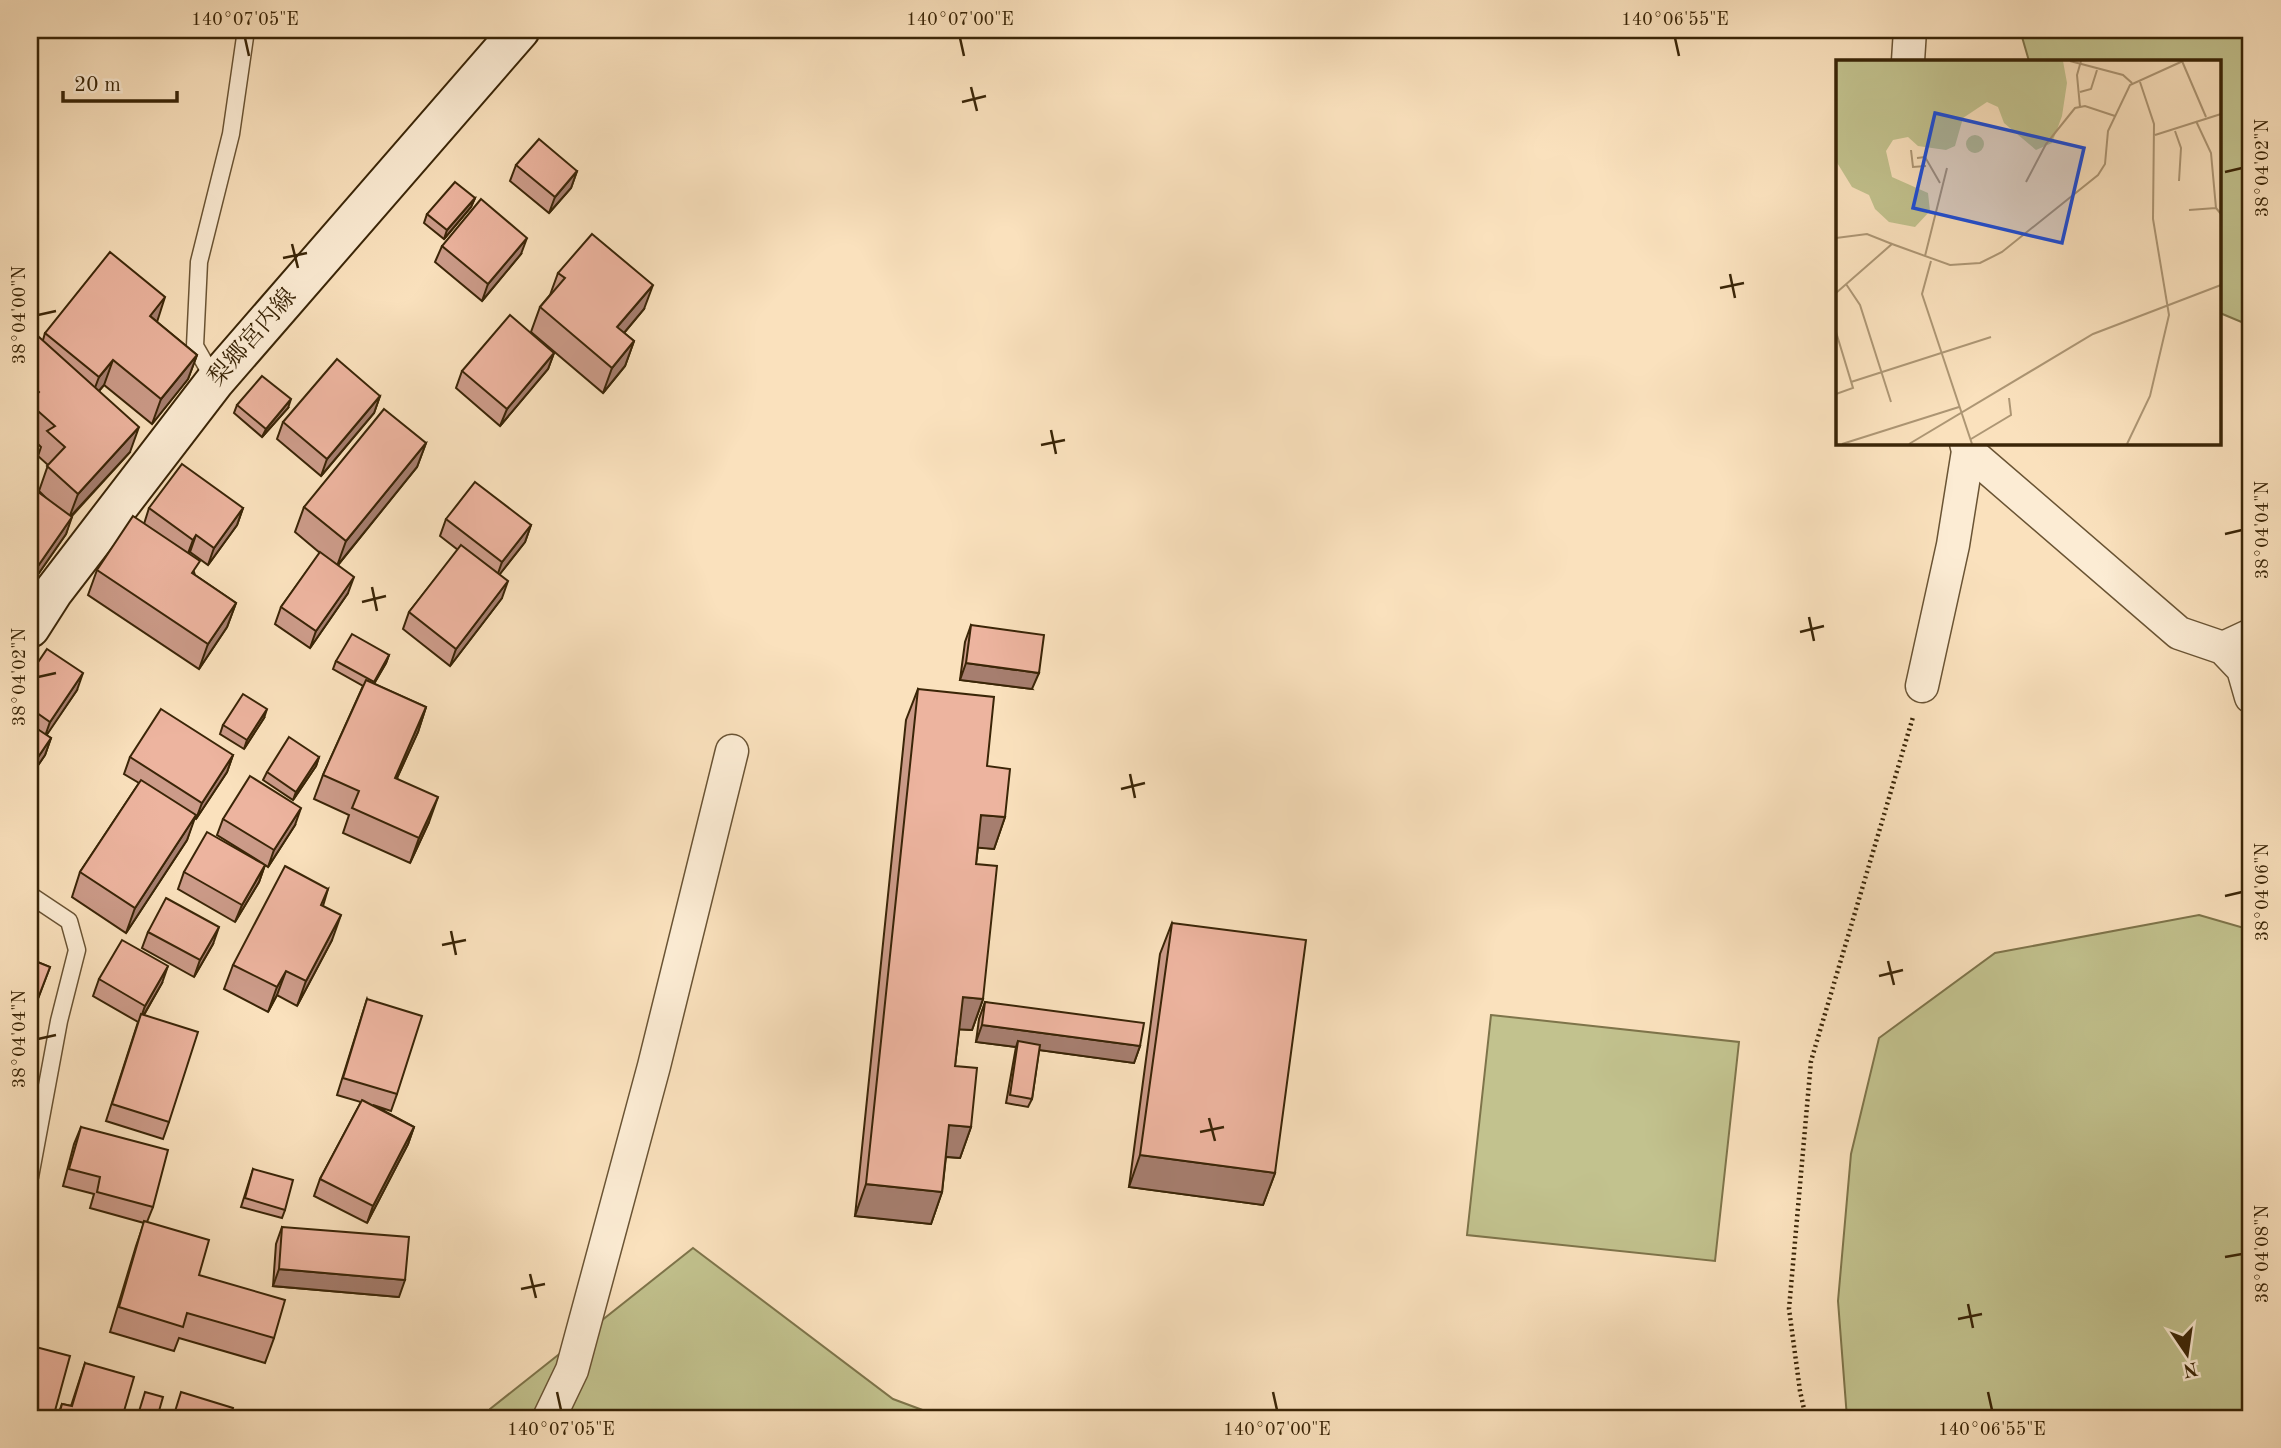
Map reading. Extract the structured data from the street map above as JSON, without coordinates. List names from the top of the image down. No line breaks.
{"streets":{"main road":["梨郷宮内線"]},"scale_bar":"20 m","north":"bottom","coordinates":["140°07'05\"E","140°07'00\"E","140°06'55\"E","38°04'02\"N","38°04'00\"N","38°04'04\"N","38°04'06\"N","38°04'08\"N"]}
